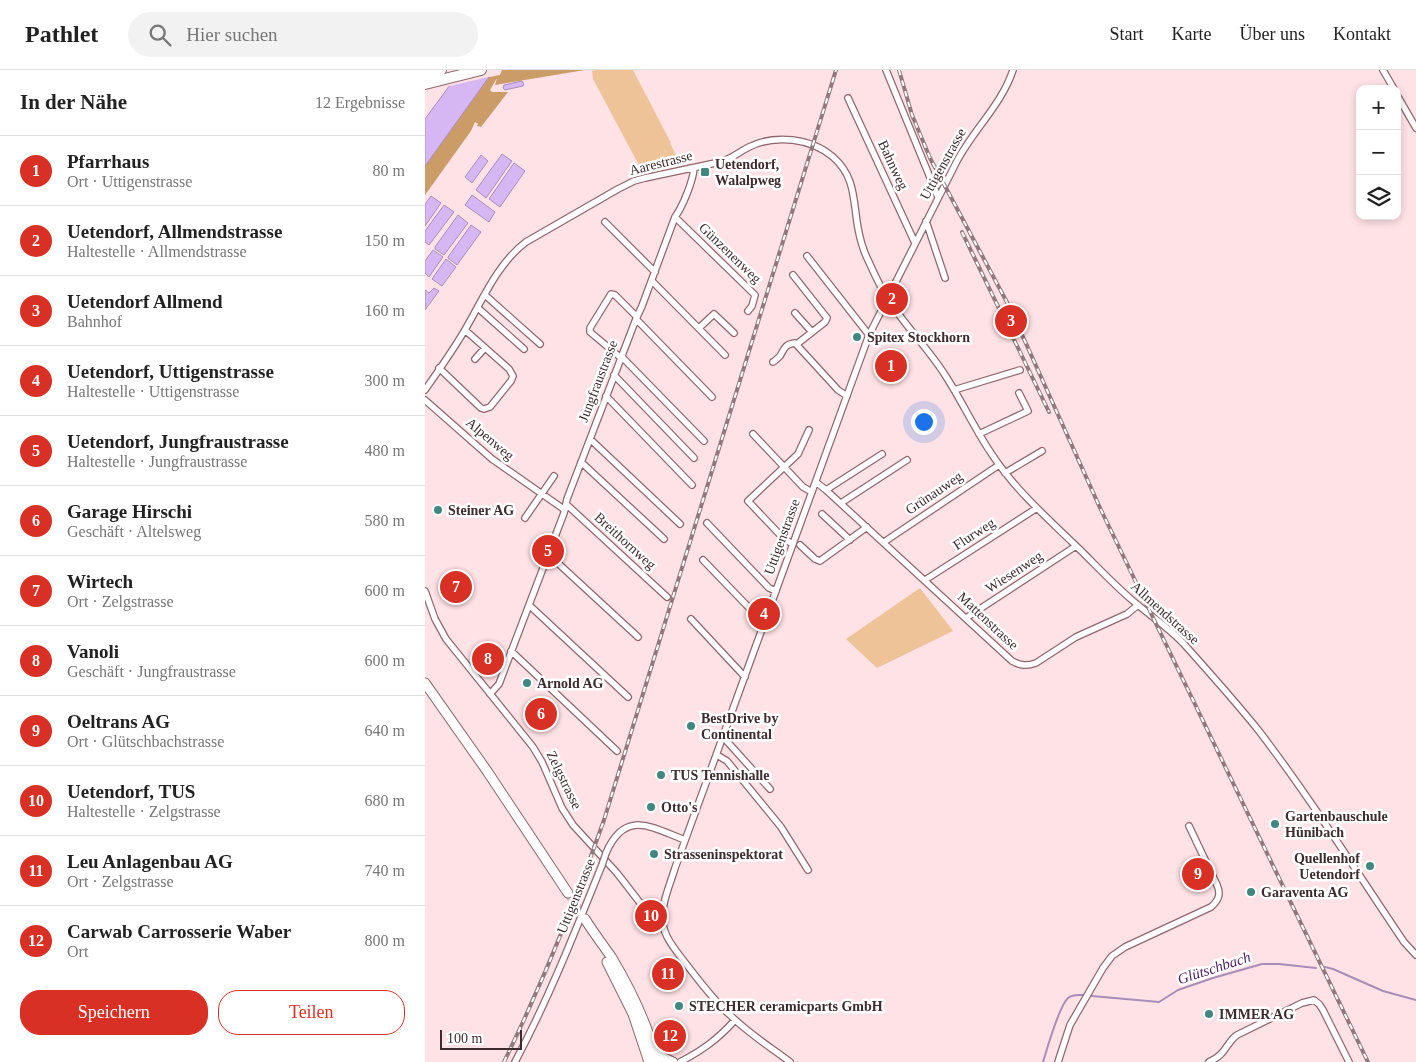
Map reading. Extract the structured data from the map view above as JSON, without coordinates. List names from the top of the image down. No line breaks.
{"streets":{"street":["Aarestrasse","Uttigenstrasse","Bahnweg","Günzenenweg","Jungfraustrasse","Alpenweg","Grünauweg","Flurweg","Breithornweg","Wiesenweg","Allmendstrasse","Mattenstrasse","Zelgstrasse"]},"crossings":[["Aarestrasse","Uttigenstrasse"],["Aarestrasse","Jungfraustrasse"],["Aarestrasse","Allmendstrasse"],["Uttigenstrasse","Bahnweg"],["Uttigenstrasse","Allmendstrasse"],["Uttigenstrasse","Mattenstrasse"],["Günzenenweg","Jungfraustrasse"],["Jungfraustrasse","Alpenweg"],["Jungfraustrasse","Breithornweg"],["Jungfraustrasse","Zelgstrasse"],["Alpenweg","Breithornweg"],["Grünauweg","Allmendstrasse"],["Grünauweg","Mattenstrasse"],["Flurweg","Allmendstrasse"],["Flurweg","Mattenstrasse"],["Wiesenweg","Allmendstrasse"],["Wiesenweg","Mattenstrasse"],["Allmendstrasse","Mattenstrasse"]],"water":["Glütschbach"],"places":{"transit":["Uetendorf, Walalpweg"],"other":["Spitex Stockhorn","Steiner AG","Arnold AG","BestDrive by Continental","TUS Tennishalle","Otto's","Gartenbauschule Hünibach","Strasseninspektorat","Quellenhof Uetendorf","Garaventa AG","STECHER ceramicparts GmbH","IMMER AG"]},"scale_bar":"100 m","page":{"header":"Pathlet","search":"Hier suchen","nav":["Start","Karte","Über uns","Kontakt"],"heading":["In der Nähe","12 Ergebnisse"],"map_buttons":["+","−"],"list":[{"mark":"1","name":"Pfarrhaus","note":"Ort · Uttigenstrasse","value":"80 m"},{"mark":"2","name":"Uetendorf, Allmendstrasse","note":"Haltestelle · Allmendstrasse","value":"150 m"},{"mark":"3","name":"Uetendorf Allmend","note":"Bahnhof","value":"160 m"},{"mark":"4","name":"Uetendorf, Uttigenstrasse","note":"Haltestelle · Uttigenstrasse","value":"300 m"},{"mark":"5","name":"Uetendorf, Jungfraustrasse","note":"Haltestelle · Jungfraustrasse","value":"480 m"},{"mark":"6","name":"Garage Hirschi","note":"Geschäft · Altelsweg","value":"580 m"},{"mark":"7","name":"Wirtech","note":"Ort · Zelgstrasse","value":"600 m"},{"mark":"8","name":"Vanoli","note":"Geschäft · Jungfraustrasse","value":"600 m"},{"mark":"9","name":"Oeltrans AG","note":"Ort · Glütschbachstrasse","value":"640 m"},{"mark":"10","name":"Uetendorf, TUS","note":"Haltestelle · Zelgstrasse","value":"680 m"},{"mark":"11","name":"Leu Anlagenbau AG","note":"Ort · Zelgstrasse","value":"740 m"},{"mark":"12","name":"Carwab Carrosserie Waber","note":"Ort","value":"800 m"}],"pins":["2","3","1","5","7","4","8","6","9","10","11","12"],"buttons":["Speichern","Teilen"],"scale":"100 m"}}
